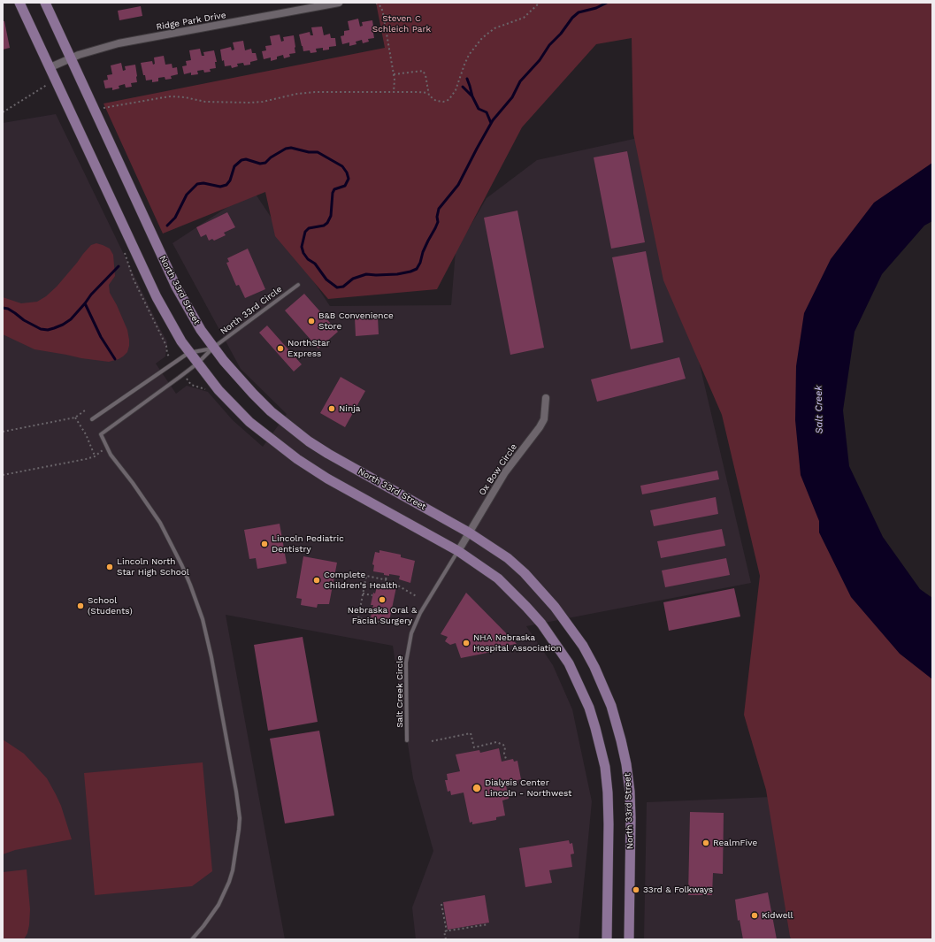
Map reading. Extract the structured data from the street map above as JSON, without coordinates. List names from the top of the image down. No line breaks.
{"streets":{"main road":["North 33rd Street"],"street":["Ridge Park Drive","Ox Bow Circle"],"lane":["North 33rd Circle","Salt Creek Circle"]},"crossings":[["Ridge Park Drive","North 33rd Street"],["North 33rd Street","North 33rd Circle"],["North 33rd Street","Ox Bow Circle"],["Ox Bow Circle","Salt Creek Circle"]],"water":["Salt Creek"],"parks":["Steven C Schleich Park"],"places":["B&B Convenience Store","NorthStar Express","Ninja","Lincoln Pediatric Dentistry","Lincoln North Star High School","Complete Children's Health","Nebraska Oral & Facial Surgery","School (Students)","NHA Nebraska Hospital Association","Dialysis Center Lincoln - Northwest","RealmFive","33rd & Folkways","Kidwell"]}
